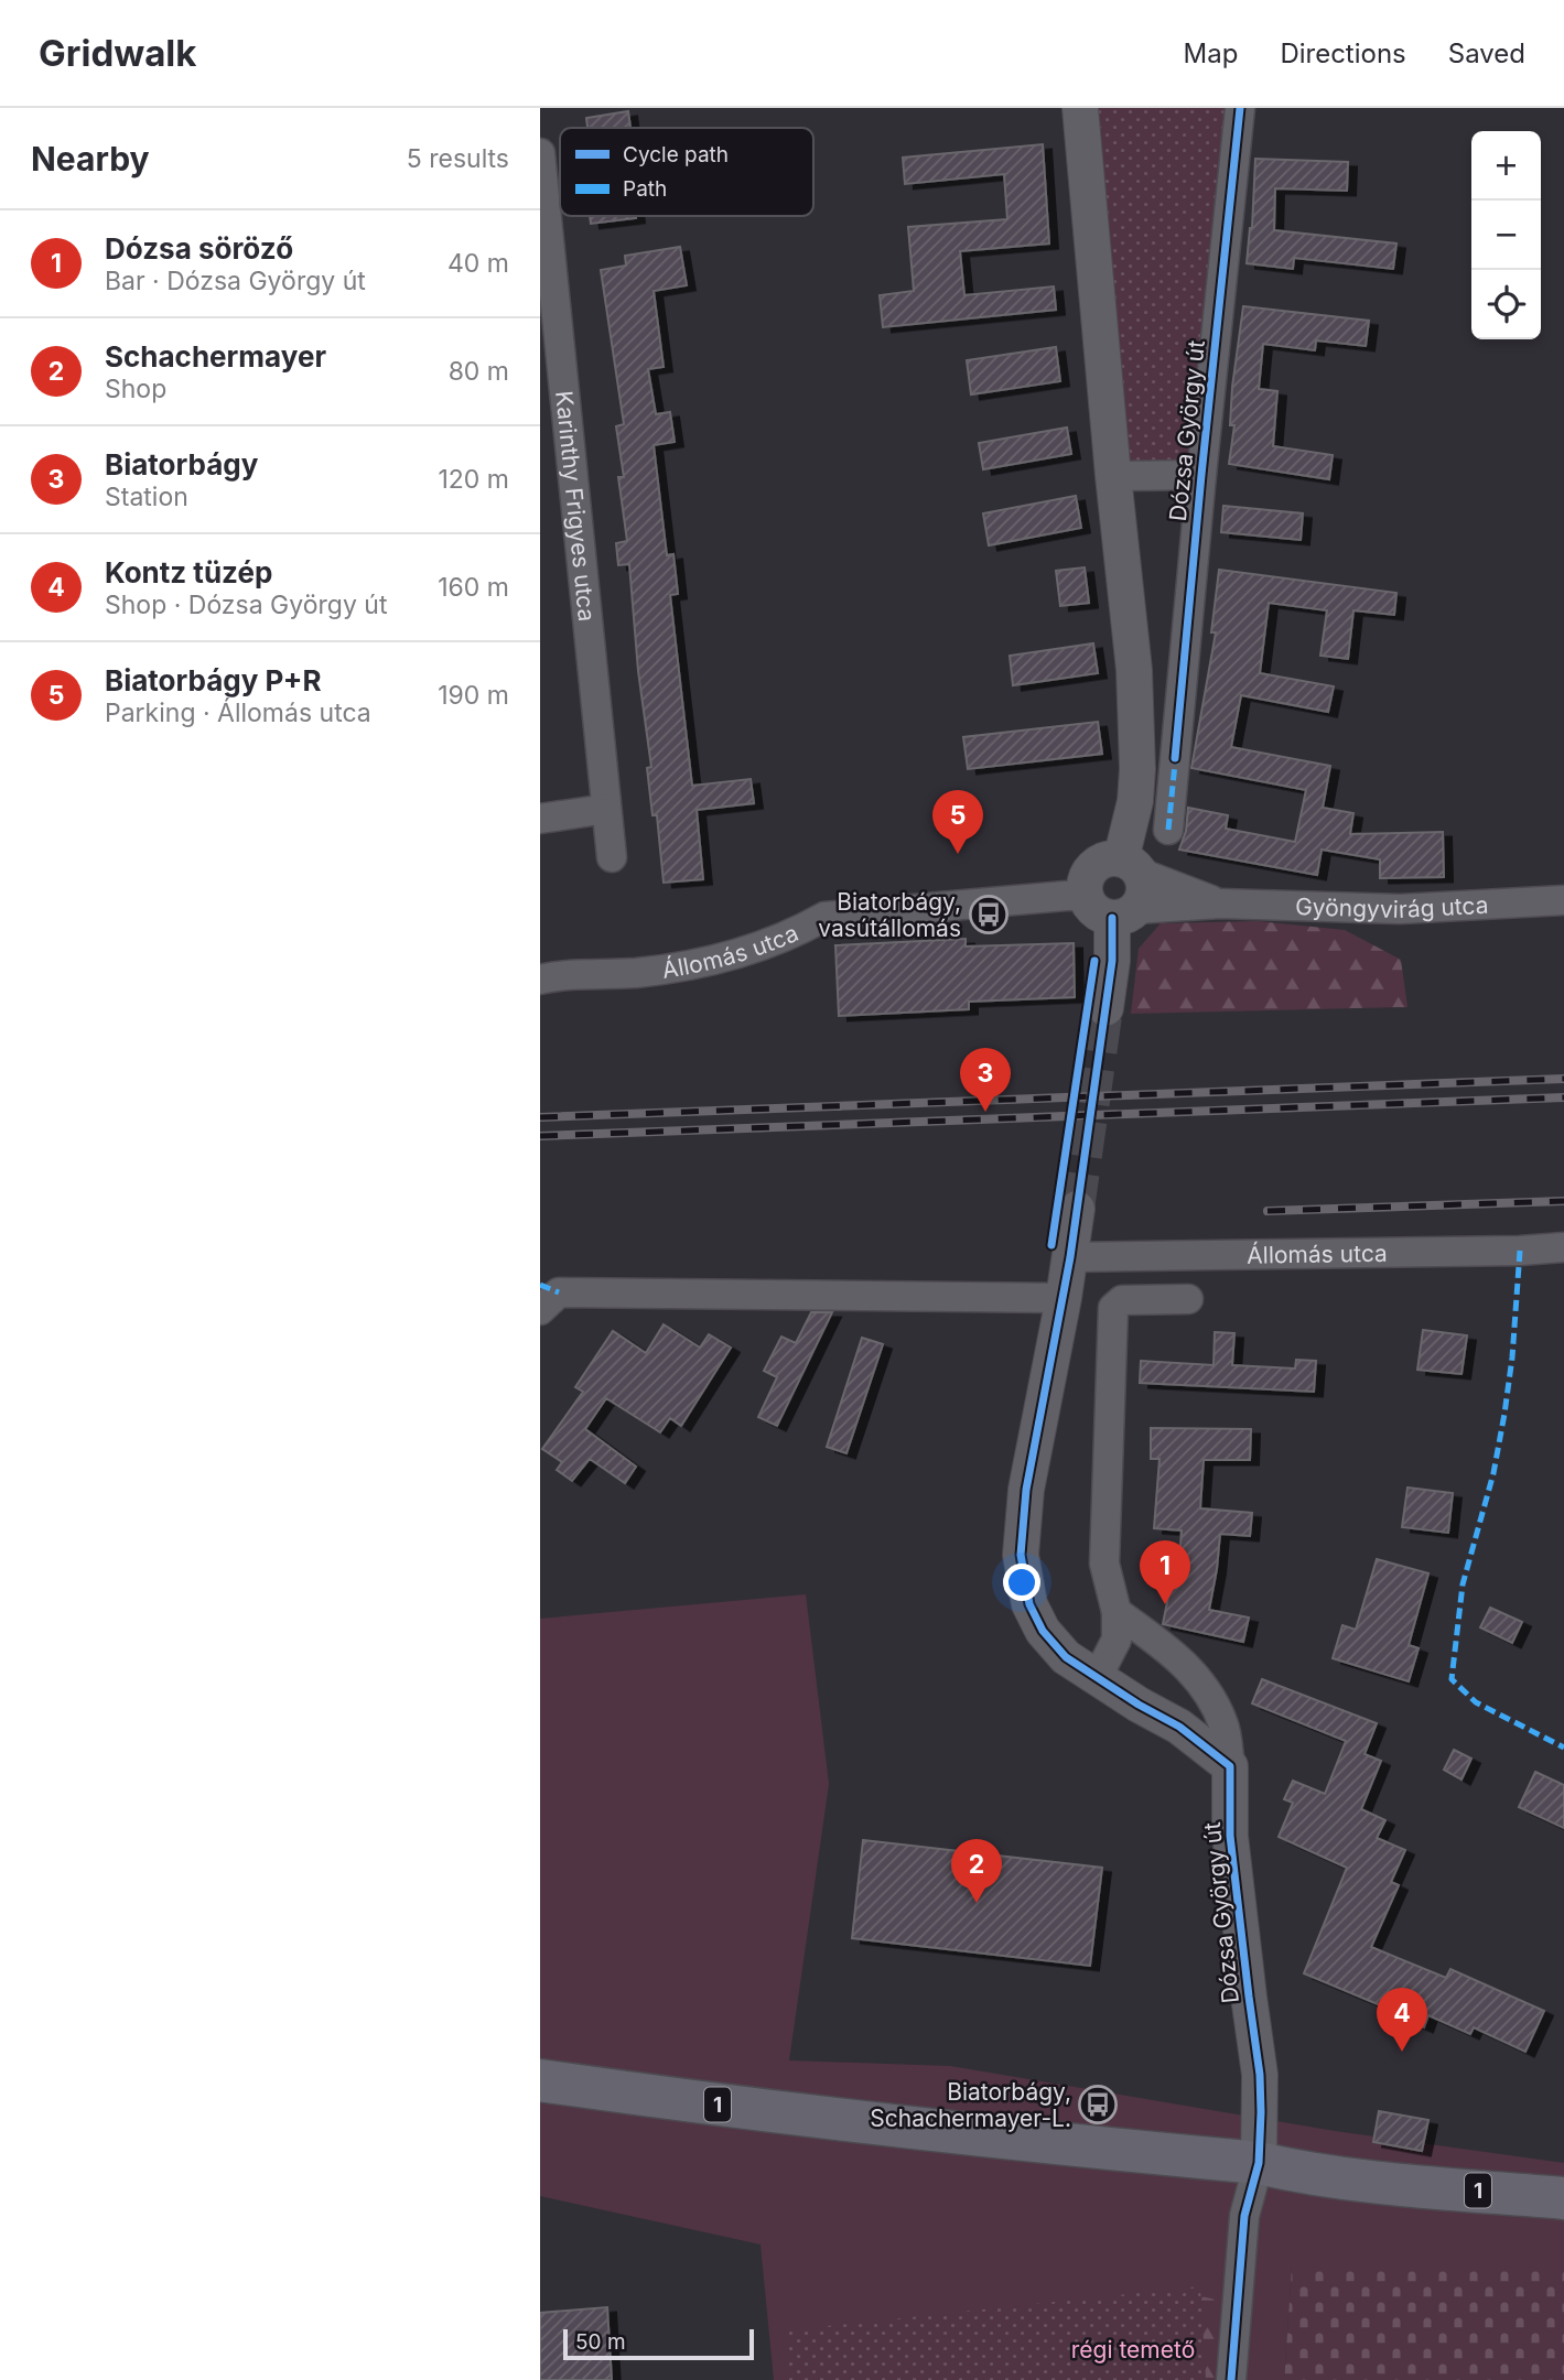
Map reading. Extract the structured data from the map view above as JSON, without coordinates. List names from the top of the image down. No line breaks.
{"streets":{"main road":["1"],"street":["Dózsa György út","Karinthy Frigyes utca","Gyöngyvirág utca","Állomás utca"]},"crossings":[["Dózsa György út","1"],["Gyöngyvirág utca","Állomás utca"]],"parks":["régi temető"],"places":{"bus stop":["Biatorbágy, vasútállomás","Biatorbágy, Schachermayer-L."]},"legend":["Cycle path","Path"],"scale_bar":"50 m","page":{"header":"Gridwalk","nav":["Map","Directions","Saved"],"heading":["Nearby","5 results"],"map_buttons":["+","−"],"list":[{"mark":"1","name":"Dózsa söröző","note":"Bar · Dózsa György út","value":"40 m"},{"mark":"2","name":"Schachermayer","note":"Shop","value":"80 m"},{"mark":"3","name":"Biatorbágy","note":"Station","value":"120 m"},{"mark":"4","name":"Kontz tüzép","note":"Shop · Dózsa György út","value":"160 m"},{"mark":"5","name":"Biatorbágy P+R","note":"Parking · Állomás utca","value":"190 m"}],"pins":["5","3","1","2","4"],"scale":"50 m"}}
